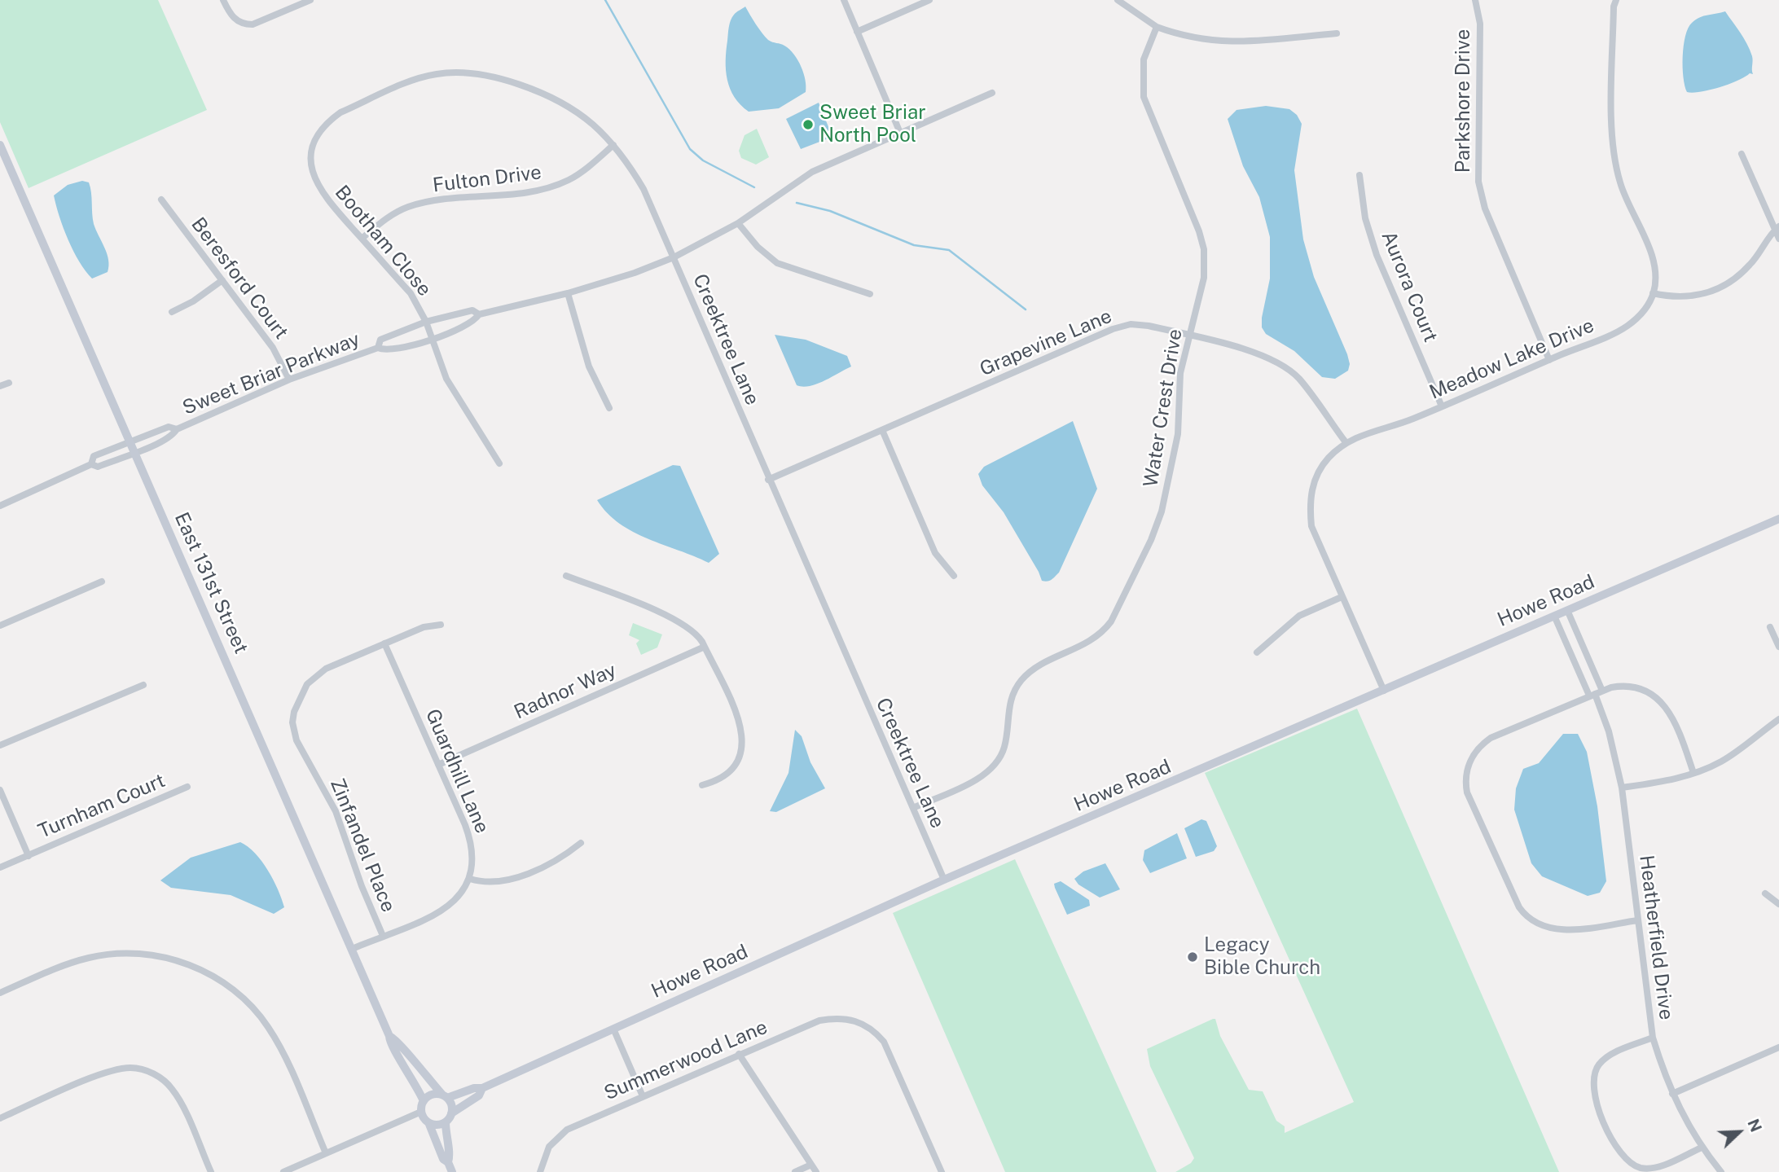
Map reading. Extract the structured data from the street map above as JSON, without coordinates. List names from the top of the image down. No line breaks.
{"streets":{"street":["Parkshore Drive","Fulton Drive","Bootham Close","Beresford Court","Aurora Court","Creektree Lane","Grapevine Lane","Meadow Lake Drive","Sweet Briar Parkway","Water Crest Drive","East 131st Street","Howe Road","Radnor Way","Guardhill Lane","Turnham Court","Zinfandel Place","Heatherfield Drive","Summerwood Lane"]},"crossings":[["Parkshore Drive","Meadow Lake Drive"],["Fulton Drive","Bootham Close"],["Fulton Drive","Creektree Lane"],["Bootham Close","Creektree Lane"],["Bootham Close","Sweet Briar Parkway"],["Beresford Court","Sweet Briar Parkway"],["Aurora Court","Meadow Lake Drive"],["Creektree Lane","Grapevine Lane"],["Creektree Lane","Sweet Briar Parkway"],["Creektree Lane","Water Crest Drive"],["Creektree Lane","Howe Road"],["Grapevine Lane","Meadow Lake Drive"],["Grapevine Lane","Water Crest Drive"],["Meadow Lake Drive","Howe Road"],["Sweet Briar Parkway","East 131st Street"],["East 131st Street","Howe Road"],["Howe Road","Heatherfield Drive"],["Radnor Way","Guardhill Lane"],["Guardhill Lane","Zinfandel Place"]],"places":["Sweet Briar North Pool","Legacy Bible Church"],"north":"top right"}
